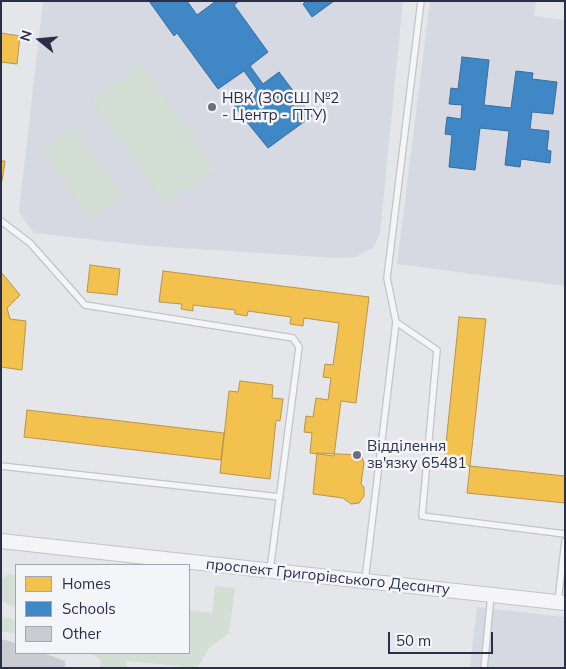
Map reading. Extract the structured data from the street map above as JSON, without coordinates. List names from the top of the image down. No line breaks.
{"streets":{"street":["проспект Григорівського Десанту"]},"places":["НВК (ЗОСШ №2 - Центр - ПТУ)","Відділення зв'язку 65481"],"legend":["Homes","Schools","Other"],"scale_bar":"50 m","north":"left"}
